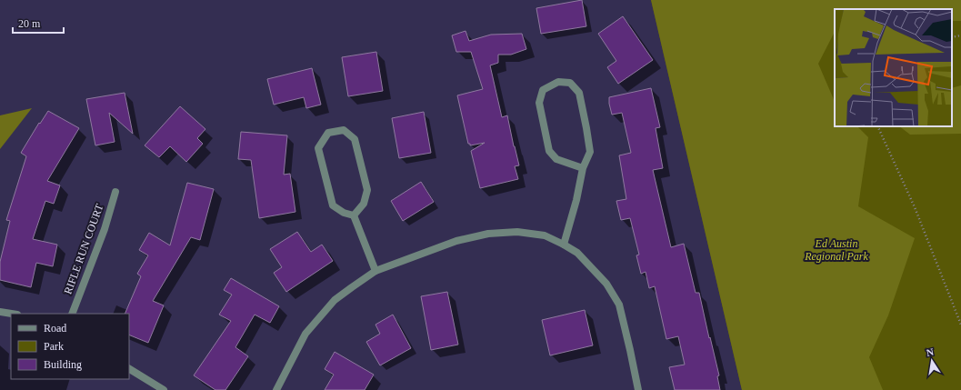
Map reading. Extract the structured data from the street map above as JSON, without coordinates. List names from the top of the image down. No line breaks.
{"streets":{"street":["RIFLE RUN COURT"]},"parks":["Ed Austin Regional Park"],"legend":["Road","Park","Building"],"scale_bar":"20 m","north":"top"}
